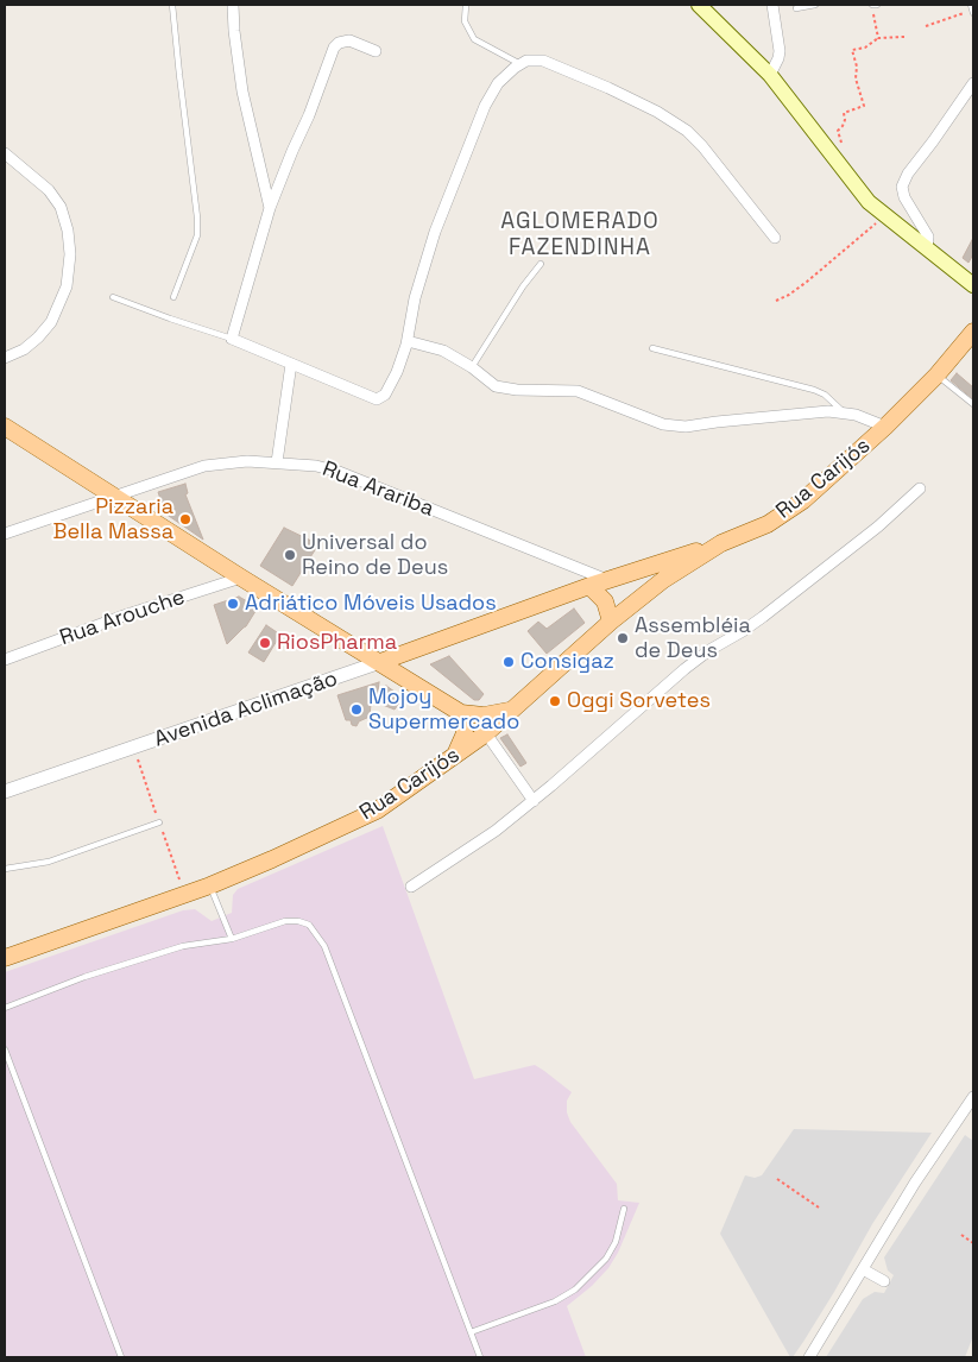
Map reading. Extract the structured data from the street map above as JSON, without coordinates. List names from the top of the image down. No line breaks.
{"streets":{"main road":["Rua Carijós","Avenida Aclimação"],"street":["Rua Arariba","Rua Arouche"]},"crossings":[["Rua Carijós","Avenida Aclimação"],["Rua Arariba","Avenida Aclimação"]],"districts":["AGLOMERADO FAZENDINHA"],"places":["Pizzaria Bella Massa","Universal do Reino de Deus","Adriático Móveis Usados","Assembléia de Deus","RiosPharma","Consigaz","Oggi Sorvetes","Mojoy Supermercado"]}
